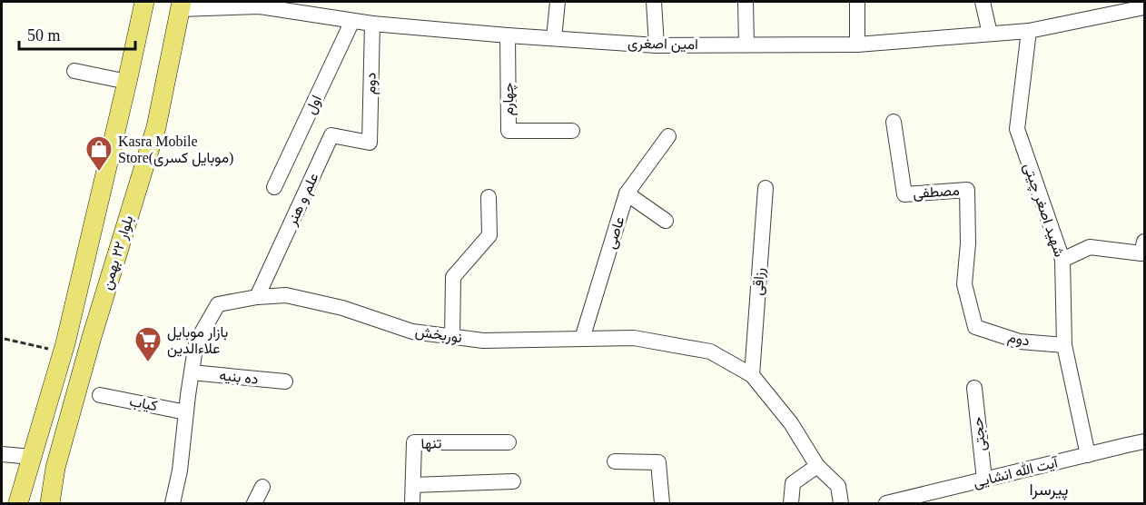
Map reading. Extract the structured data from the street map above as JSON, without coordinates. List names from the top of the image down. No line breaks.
{"streets":{"main road":["بلوار ۲۲ بهمن"],"street":["امین اصغری","دوم","چهارم","اول","مصطفی","علم و هنر","شهید اصغر چیتی","عاصی","رزاقی","نوربخش","ده بنیه","کیاب","حجتی","تنها","آیت الله انشایی"]},"crossings":[["امین اصغری","دوم"],["امین اصغری","چهارم"],["امین اصغری","اول"],["امین اصغری","شهید اصغر چیتی"],["امین اصغری","بلوار ۲۲ بهمن"],["دوم","مصطفی"],["دوم","علم و هنر"],["دوم","شهید اصغر چیتی"],["علم و هنر","نوربخش"],["شهید اصغر چیتی","آیت الله انشایی"],["عاصی","نوربخش"],["رزاقی","نوربخش"],["نوربخش","ده بنیه"],["نوربخش","کیاب"],["حجتی","آیت الله انشایی"]],"districts":["پیرسرا"],"places":{"shop":["Kasra Mobile Store(موبایل کسری)"],"supermarket":["بازار موبایل علاءالدین"]},"scale_bar":"50 m"}
